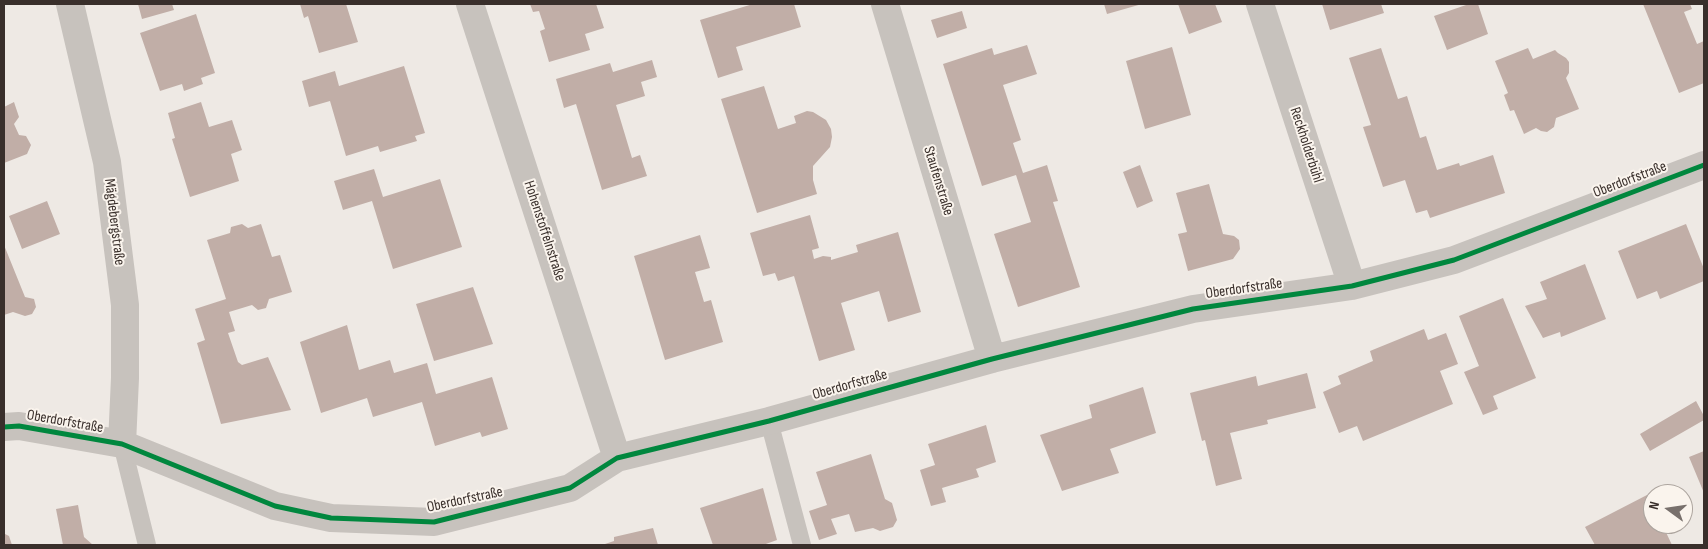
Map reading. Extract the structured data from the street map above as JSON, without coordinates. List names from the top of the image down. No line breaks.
{"streets":{"street":["Reckholderbühl","Oberdorfstraße","Staufenstraße","Mägdebergstraße","Hohenstoffelnstraße"]},"crossings":[["Reckholderbühl","Oberdorfstraße"],["Oberdorfstraße","Staufenstraße"],["Oberdorfstraße","Mägdebergstraße"],["Oberdorfstraße","Hohenstoffelnstraße"]],"north":"left"}
